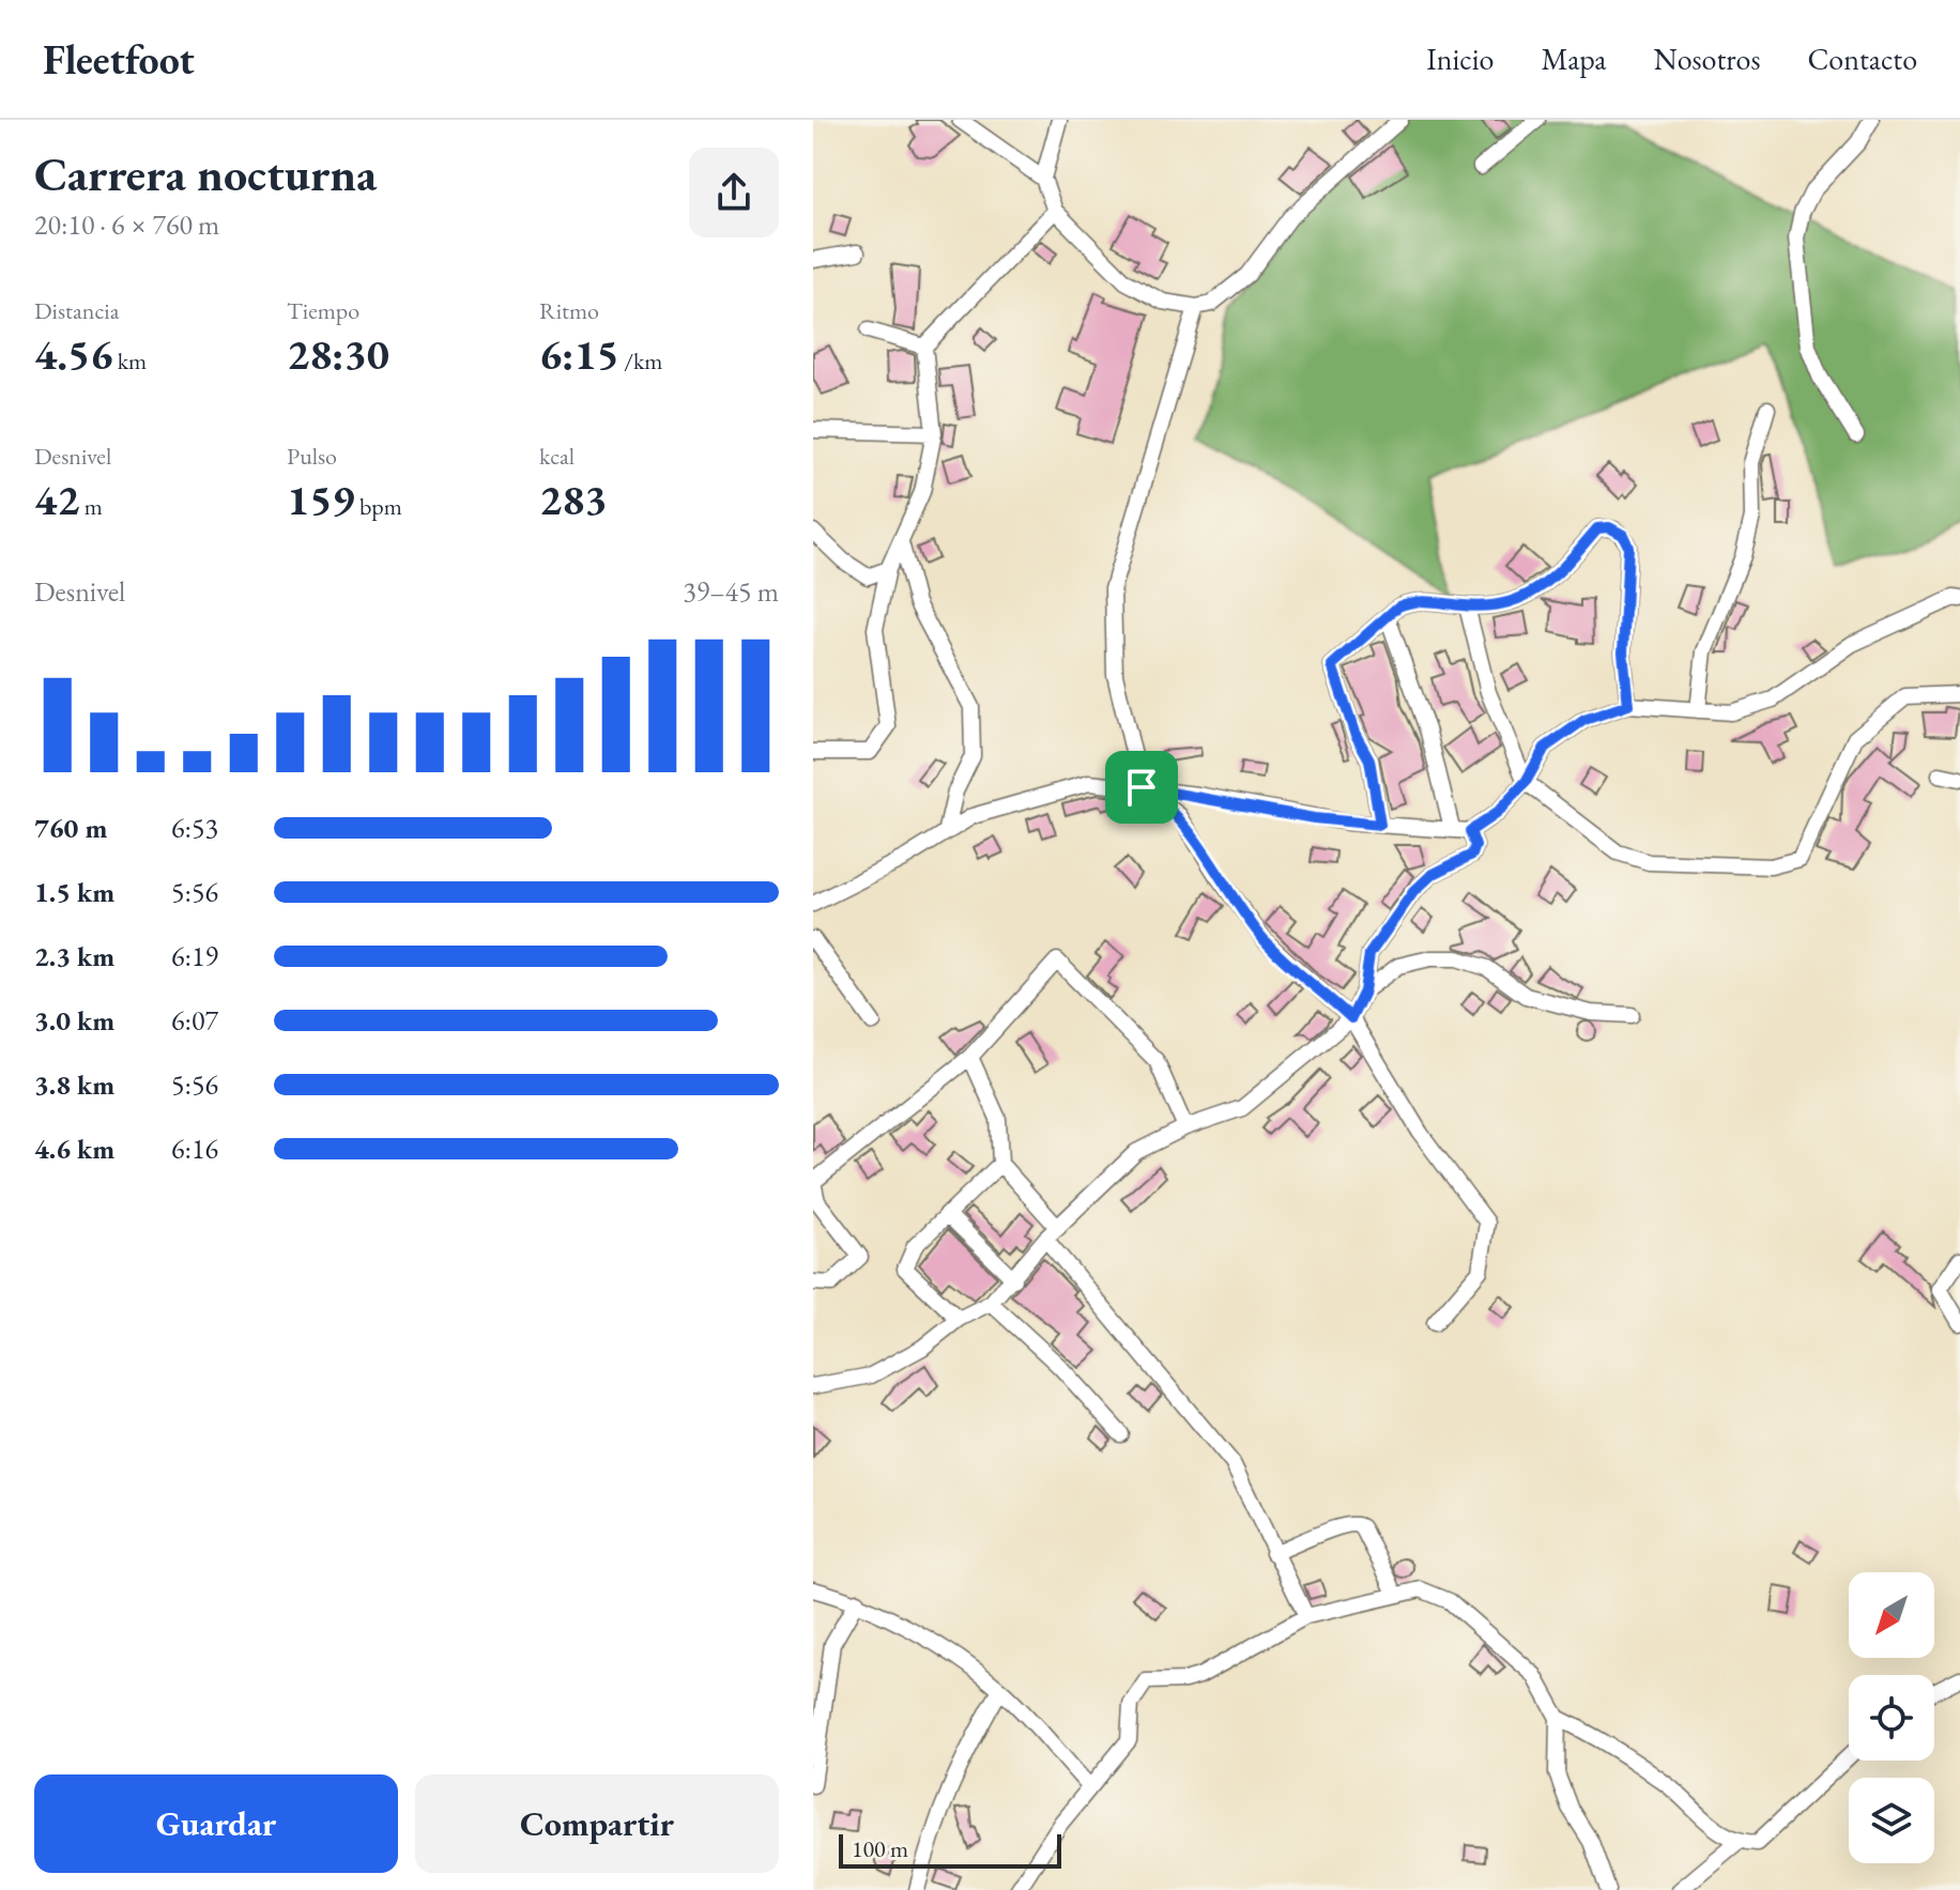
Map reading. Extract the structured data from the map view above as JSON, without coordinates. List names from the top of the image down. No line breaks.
{"scale_bar":"100 m","north":"bottom left","page":{"header":"Fleetfoot","nav":["Inicio","Mapa","Nosotros","Contacto"],"heading":["Carrera nocturna","20:10 · 6 × 760 m"],"stats":[["Distancia","4.56 km"],["Tiempo","28:30"],["Ritmo","6:15 /km"],["Desnivel","42 m"],["Pulso","159 bpm"],["kcal","283"]],"chart":["Desnivel","39–45 m"],"list":[{"name":"760 m","note":"6:53"},{"name":"1.5 km","note":"5:56"},{"name":"2.3 km","note":"6:19"},{"name":"3.0 km","note":"6:07"},{"name":"3.8 km","note":"5:56"},{"name":"4.6 km","note":"6:16"}],"buttons":["Guardar","Compartir"],"scale":"100 m"}}
